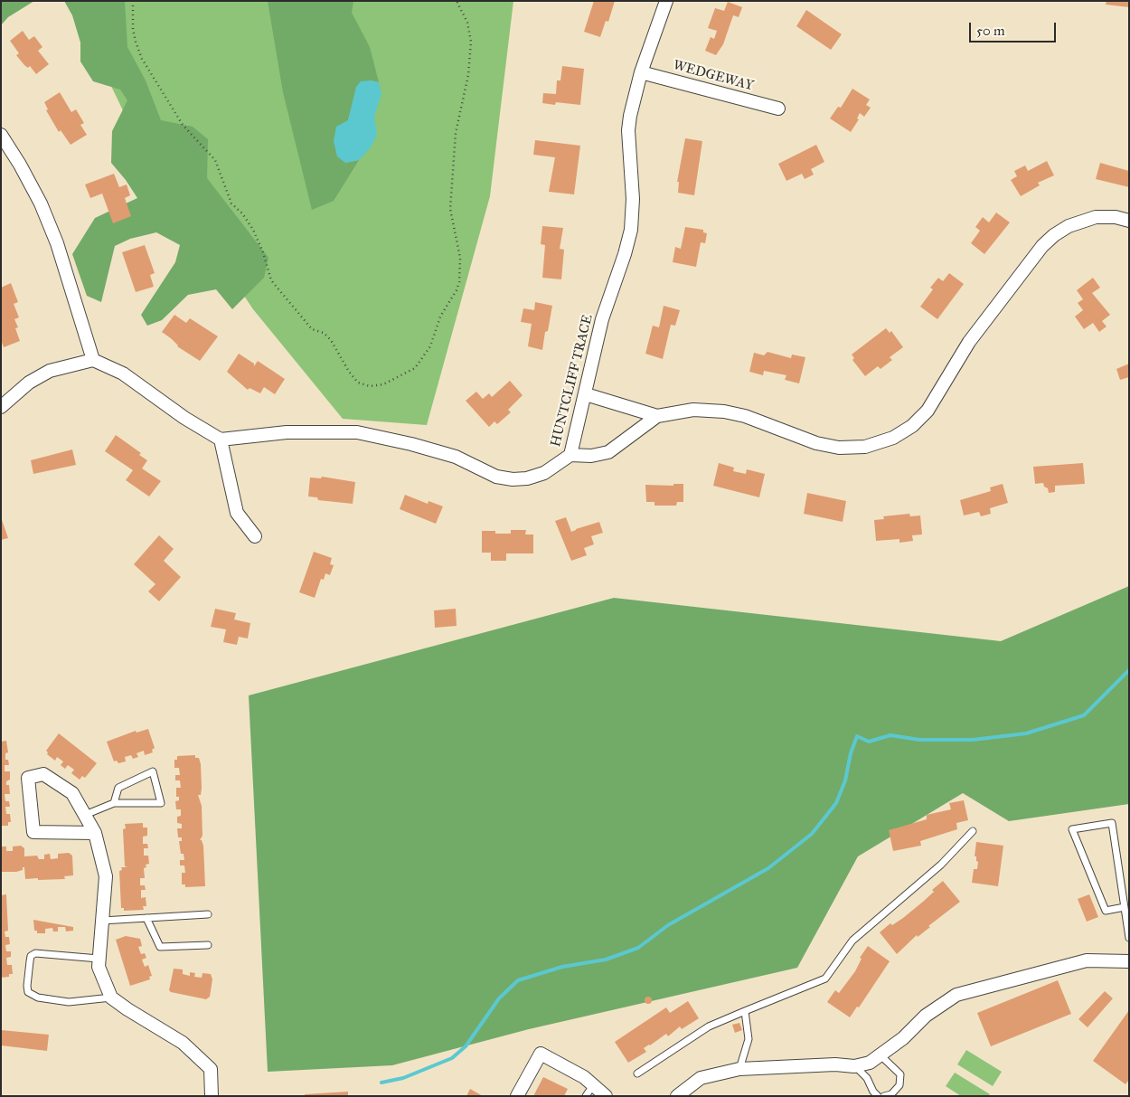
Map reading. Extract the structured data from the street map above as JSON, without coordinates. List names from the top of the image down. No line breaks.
{"streets":{"street":["WEDGEWAY","HUNTCLIFF TRACE"]},"crossings":[["WEDGEWAY","HUNTCLIFF TRACE"]],"scale_bar":"50 m"}
